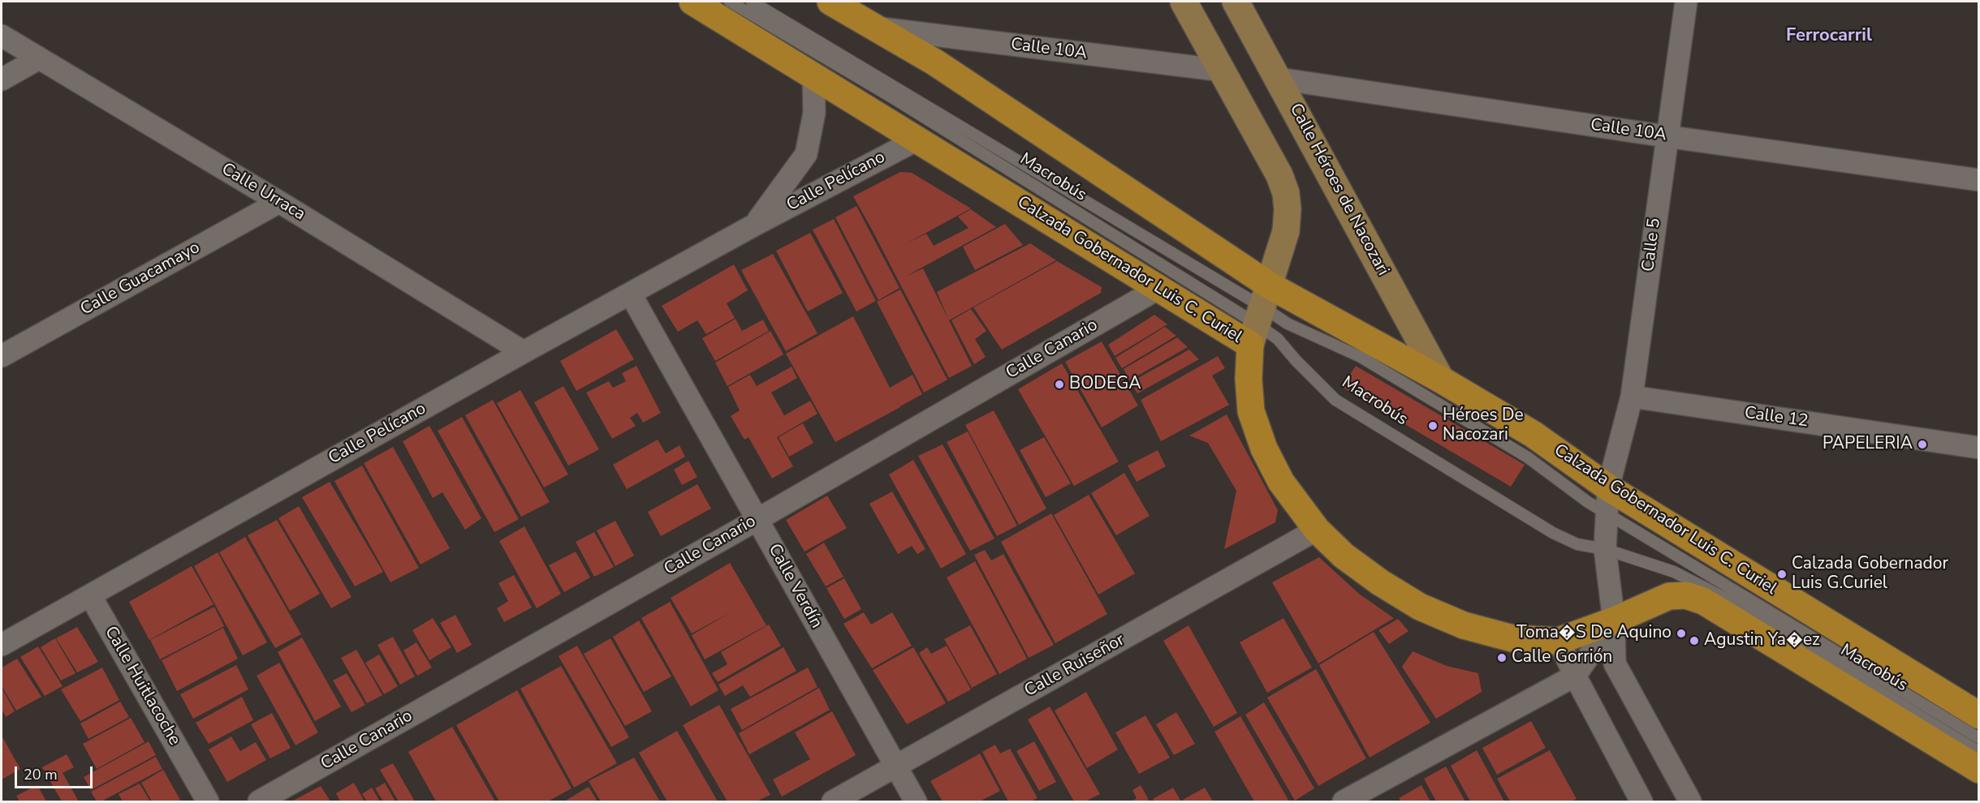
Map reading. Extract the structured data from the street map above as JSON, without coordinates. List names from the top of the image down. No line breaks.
{"streets":{"main road":["Calle Héroes de Nacozari","Calzada Gobernador Luis C. Curiel"],"street":["Calle 10A","Calle Pelícano","Calle Urraca","Calle 5","Calle Guacamayo","Calle Canario","Calle 12","Calle Verdín","Calle Ruiseñor","Calle Huitlacoche"],"lane":["Macrobús"]},"crossings":[["Calle 10A","Calle Héroes de Nacozari"],["Calle 10A","Calle 5"],["Calle 10A","Calzada Gobernador Luis C. Curiel"],["Macrobús","Calle 5"],["Macrobús","Calzada Gobernador Luis C. Curiel"],["Calle Pelícano","Calle Urraca"],["Calle Pelícano","Calzada Gobernador Luis C. Curiel"],["Calle Pelícano","Calle Verdín"],["Calle Pelícano","Calle Huitlacoche"],["Calle Héroes de Nacozari","Calzada Gobernador Luis C. Curiel"],["Calle Urraca","Calle Guacamayo"],["Calle 5","Calzada Gobernador Luis C. Curiel"],["Calle 5","Calle 12"],["Calzada Gobernador Luis C. Curiel","Calle Canario"],["Calzada Gobernador Luis C. Curiel","Calle Ruiseñor"],["Calle Canario","Calle Verdín"],["Calle Verdín","Calle Ruiseñor"]],"districts":["Ferrocarril"],"places":["BODEGA","Héroes De Nacozari","PAPELERIA","Calzada Gobernador Luis G.Curiel","Toma�S De Aquino","Agustin Ya�ez","Calle Gorrión"],"scale_bar":"20 m"}
